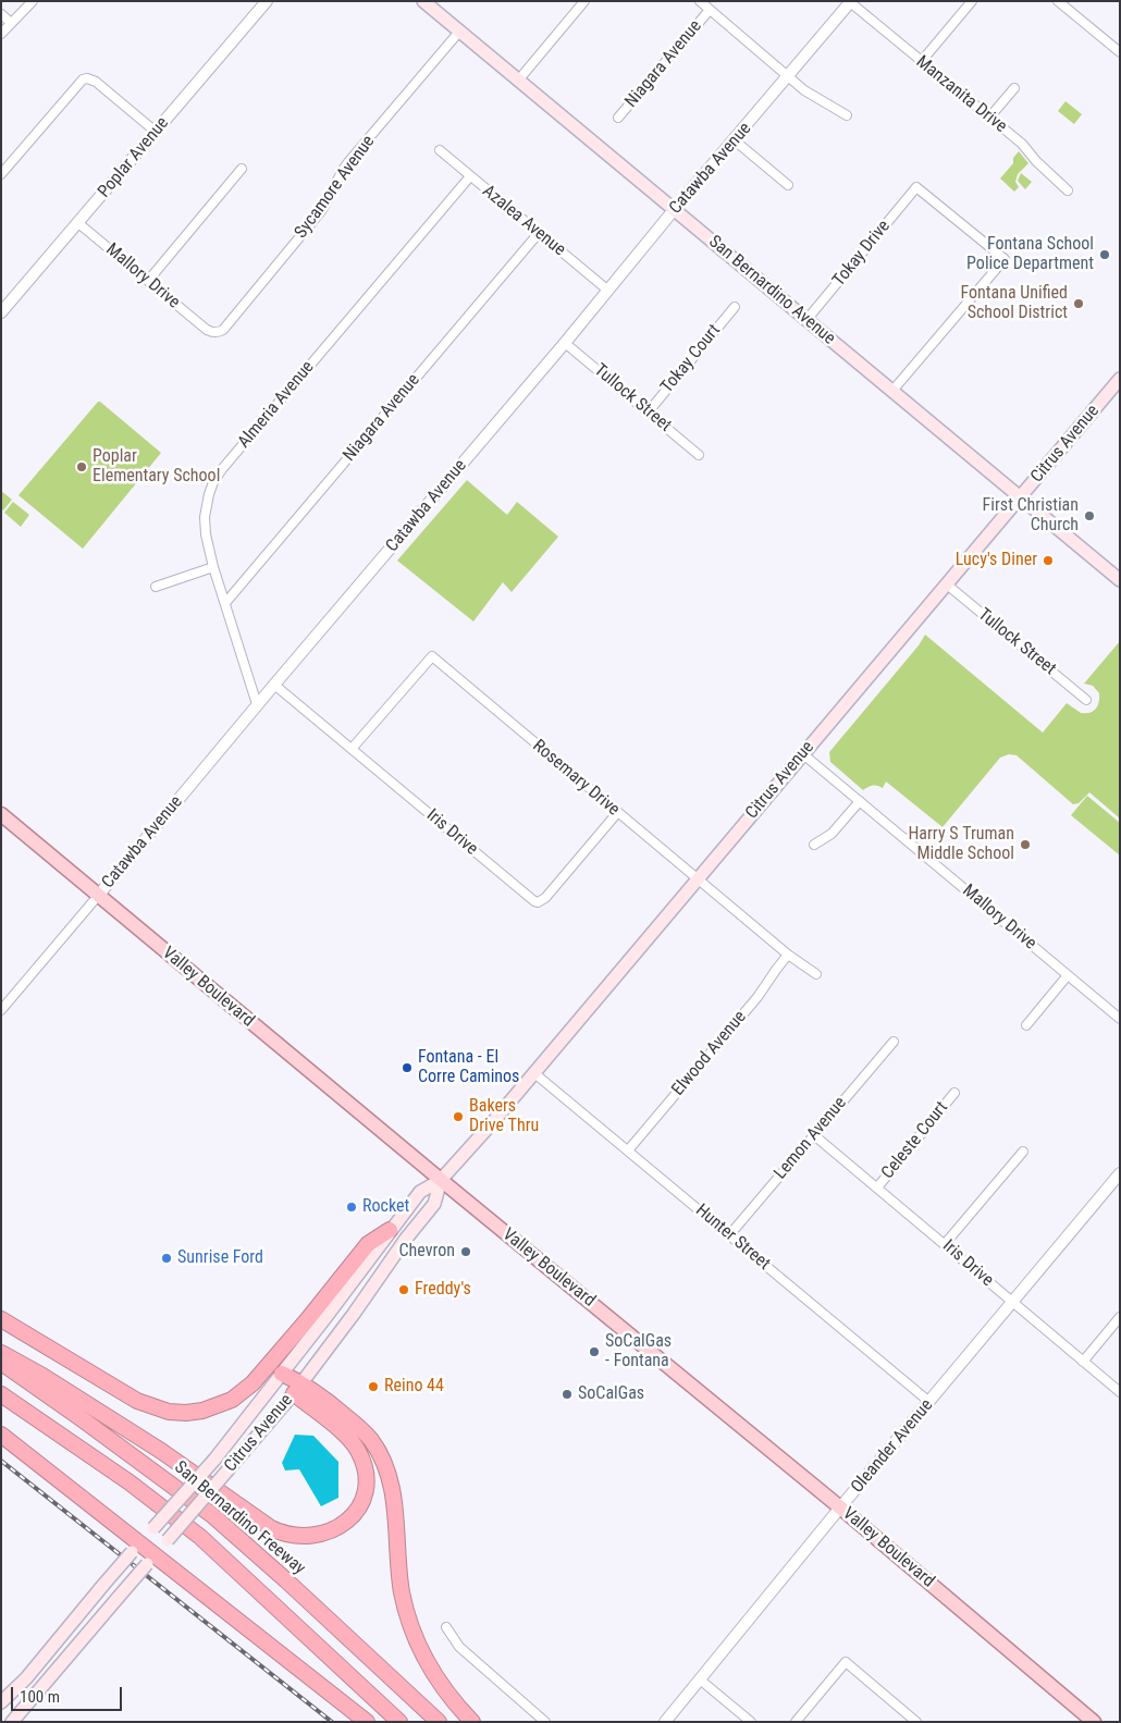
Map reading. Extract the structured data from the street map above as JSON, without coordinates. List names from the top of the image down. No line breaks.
{"streets":{"highway":["San Bernardino Freeway"],"main road":["San Bernardino Avenue","Citrus Avenue","Valley Boulevard"],"street":["Niagara Avenue","Manzanita Drive","Poplar Avenue","Catawba Avenue","Sycamore Avenue","Azalea Avenue","Tokay Drive","Mallory Drive","Tokay Court","Tullock Street","Almeria Avenue","Rosemary Drive","Iris Drive","Elwood Avenue","Lemon Avenue","Celeste Court","Hunter Street","Oleander Avenue"]},"crossings":[["Niagara Avenue","Azalea Avenue"],["Niagara Avenue","Almeria Avenue"],["Manzanita Drive","Catawba Avenue"],["Poplar Avenue","Mallory Drive"],["Catawba Avenue","Azalea Avenue"],["Catawba Avenue","San Bernardino Avenue"],["Catawba Avenue","Tullock Street"],["Catawba Avenue","Almeria Avenue"],["Catawba Avenue","Iris Drive"],["Catawba Avenue","Valley Boulevard"],["Sycamore Avenue","Mallory Drive"],["Sycamore Avenue","San Bernardino Avenue"],["Azalea Avenue","Almeria Avenue"],["Tokay Drive","San Bernardino Avenue"],["Mallory Drive","Citrus Avenue"],["San Bernardino Avenue","Citrus Avenue"],["Tokay Court","Tullock Street"],["Tullock Street","Citrus Avenue"],["Citrus Avenue","Rosemary Drive"],["Citrus Avenue","Valley Boulevard"],["Citrus Avenue","Hunter Street"],["Rosemary Drive","Iris Drive"],["Rosemary Drive","Elwood Avenue"],["Iris Drive","Lemon Avenue"],["Iris Drive","Celeste Court"],["Iris Drive","Oleander Avenue"],["Valley Boulevard","Oleander Avenue"],["Elwood Avenue","Hunter Street"],["Lemon Avenue","Hunter Street"],["Hunter Street","Oleander Avenue"]],"places":["Fontana School Police Department","Fontana Unified School District","Poplar Elementary School","First Christian Church","Lucy's Diner","Harry S Truman Middle School","Fontana - El Corre Caminos","Bakers Drive Thru","Rocket","Chevron","Sunrise Ford","Freddy's","SoCalGas - Fontana","Reino 44","SoCalGas"],"scale_bar":"100 m"}
